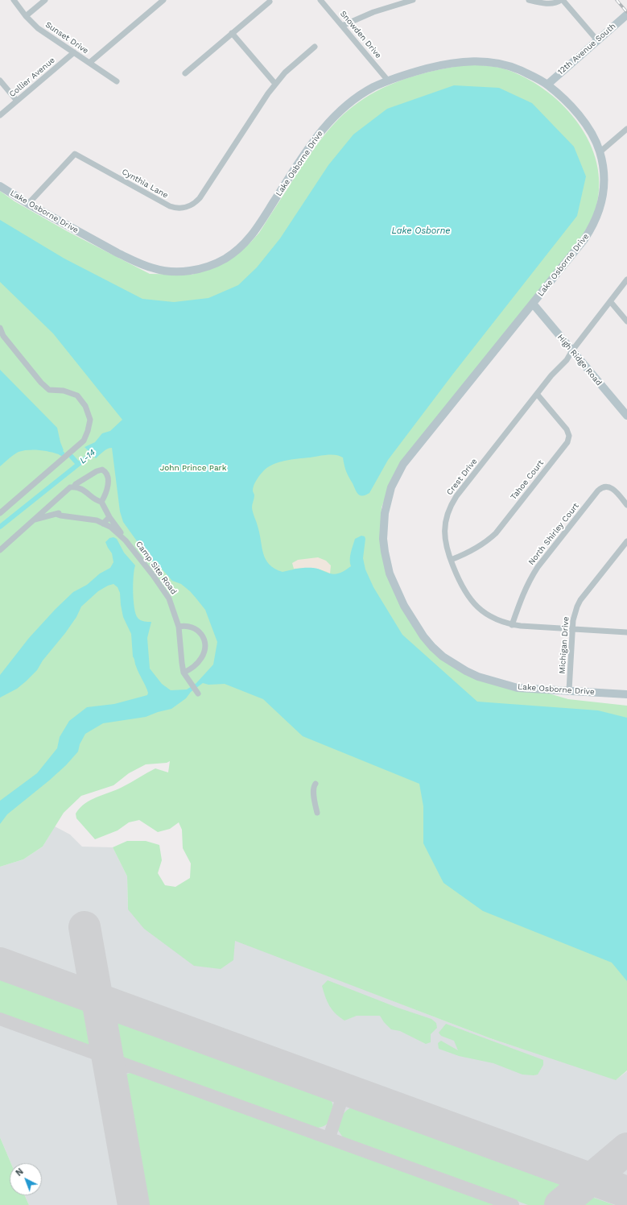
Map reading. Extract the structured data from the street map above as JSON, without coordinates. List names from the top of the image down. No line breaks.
{"streets":{"street":["Snowden Drive","Sunset Drive","12th Avenue South","Collier Avenue","Lake Osborne Drive","Cynthia Lane","High Ridge Road","Crest Drive","Tahoe Court","North Shirley Court","Camp Site Road","Michigan Drive"]},"crossings":[["Snowden Drive","Lake Osborne Drive"],["Sunset Drive","Collier Avenue"],["12th Avenue South","Lake Osborne Drive"],["Lake Osborne Drive","Cynthia Lane"],["Lake Osborne Drive","High Ridge Road"],["Lake Osborne Drive","Michigan Drive"],["High Ridge Road","Crest Drive"],["Crest Drive","Tahoe Court"],["Crest Drive","North Shirley Court"],["Crest Drive","Michigan Drive"]],"water":["Lake Osborne","L-14"],"parks":["John Prince Park"],"north":"top left"}
